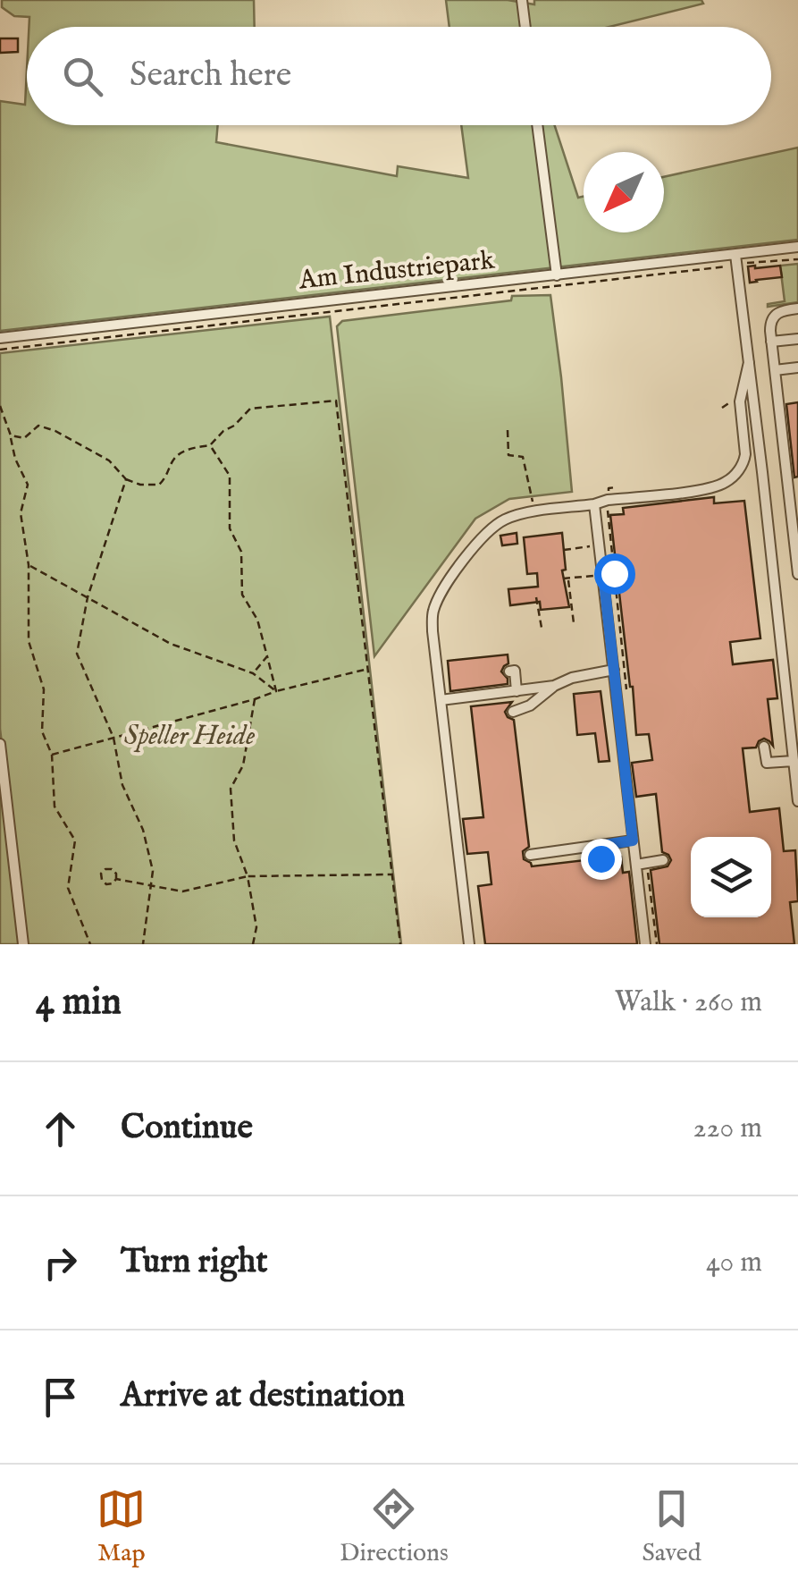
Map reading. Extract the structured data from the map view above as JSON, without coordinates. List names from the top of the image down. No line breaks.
{"streets":{"street":["Am Industriepark"]},"parks":["Speller Heide"],"north":"bottom left","page":{"search":"Search here","heading":["4 min","Walk · 260 m"],"list":[["Continue","220 m"],["Turn right","40 m"],"Arrive at destination"],"nav":["Map","Directions","Saved"]}}
